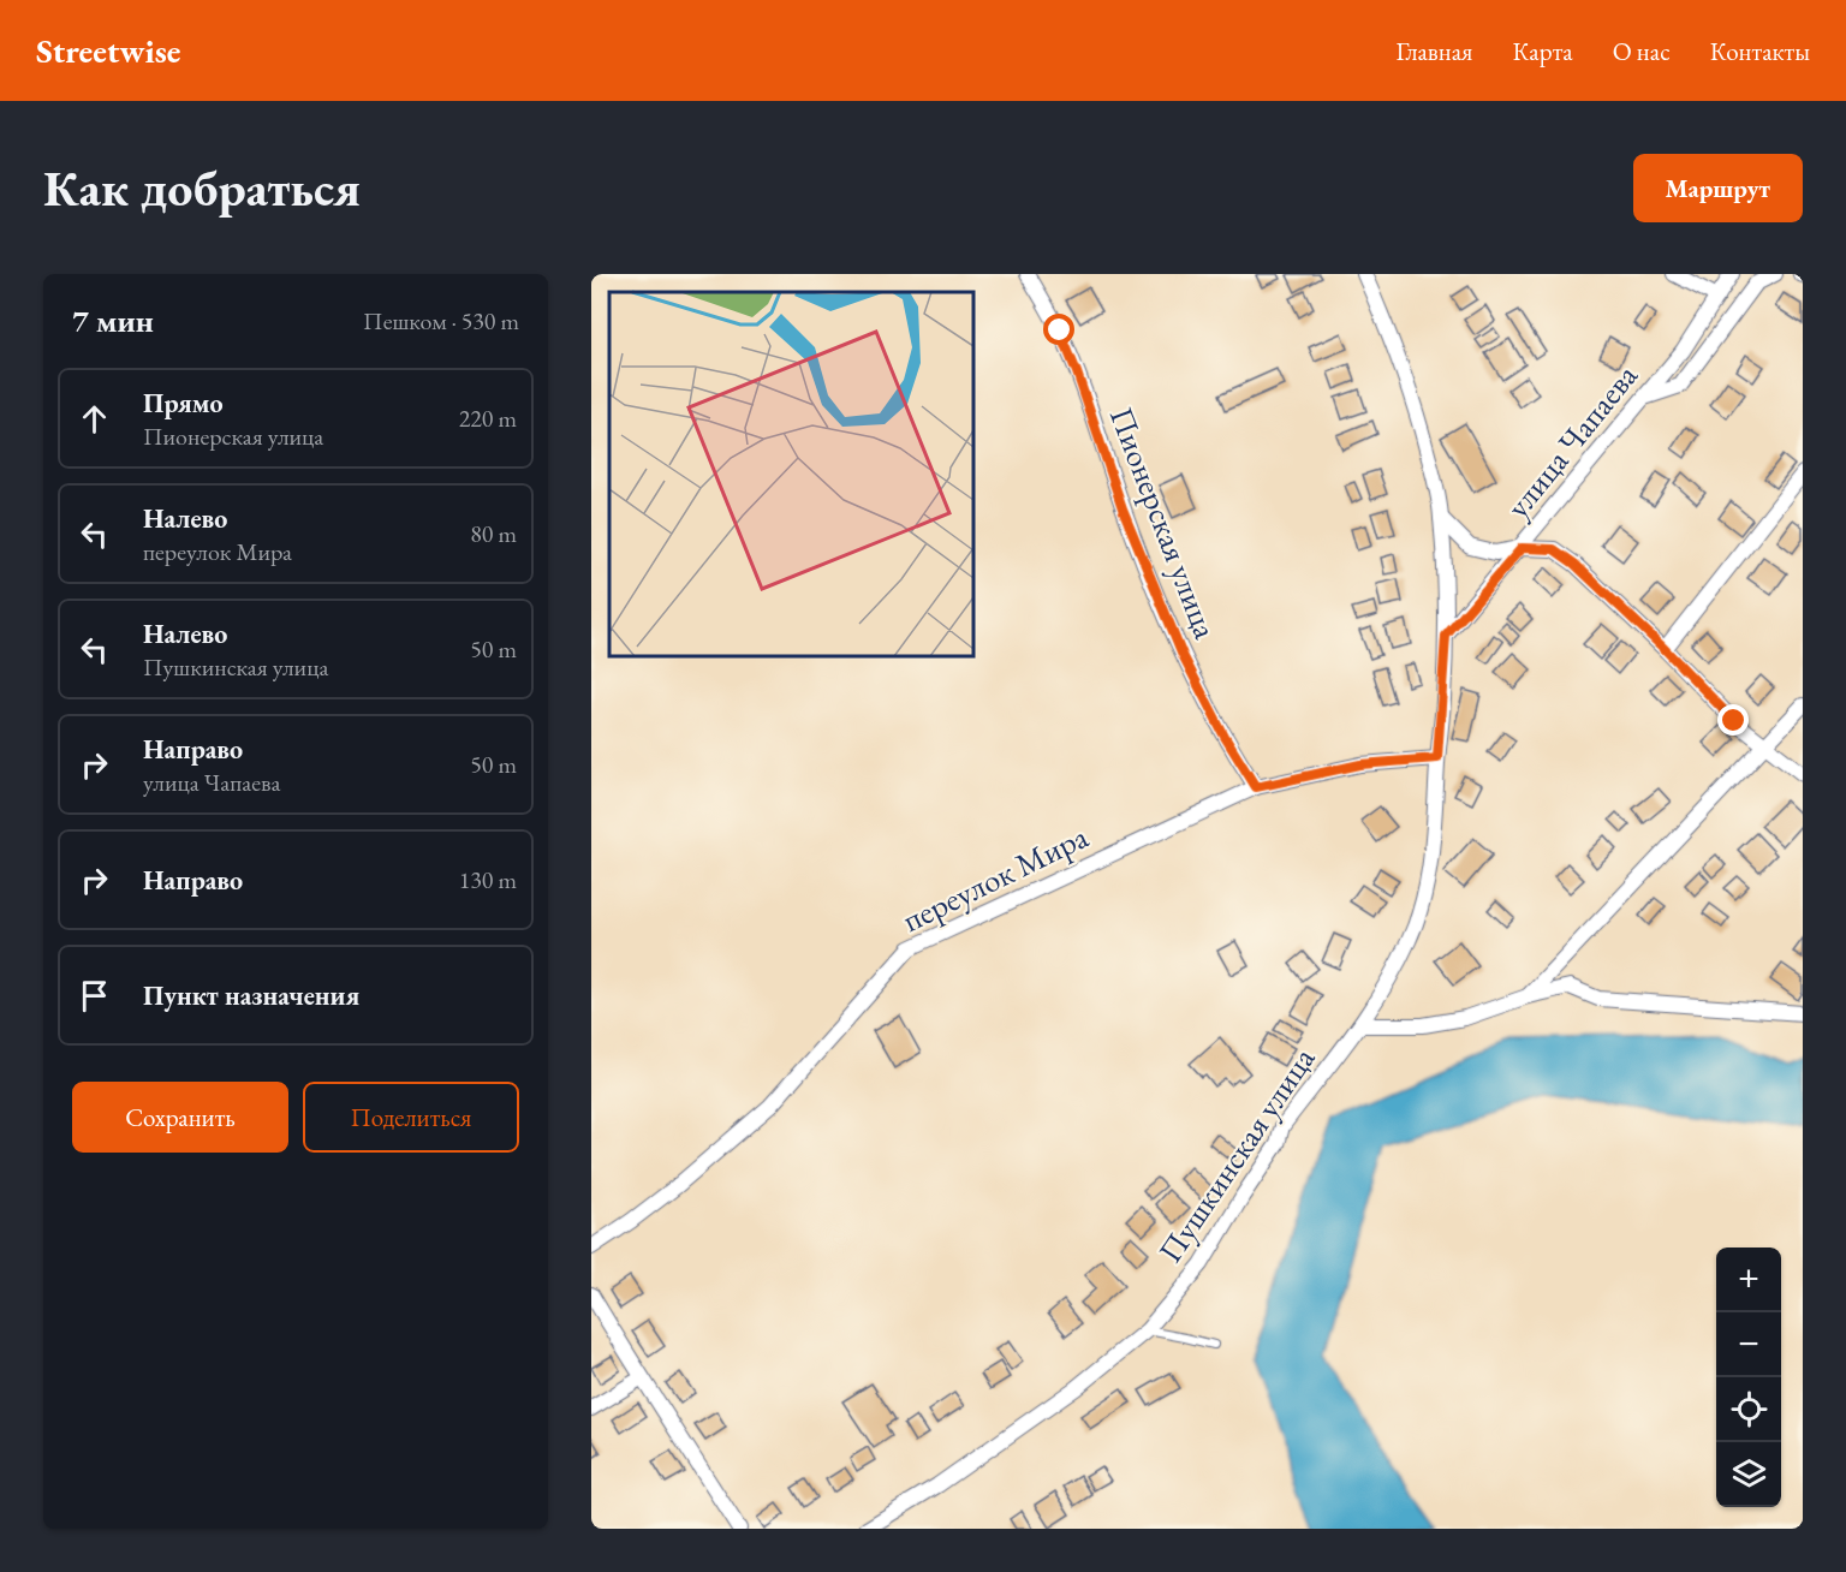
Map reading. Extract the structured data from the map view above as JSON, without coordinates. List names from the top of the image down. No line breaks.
{"streets":{"street":["улица Чапаева","Пионерская улица","переулок Мира","Пушкинская улица"]},"crossings":[["улица Чапаева","Пушкинская улица"],["Пионерская улица","переулок Мира"],["переулок Мира","Пушкинская улица"]],"page":{"header":"Streetwise","nav":["Главная","Карта","О нас","Контакты"],"buttons":["Маршрут",["Сохранить","Поделиться"]],"title":"Как добраться","heading":["7 мин","Пешком · 530 m"],"list":[["Прямо","Пионерская улица","220 m"],["Налево","переулок Мира","80 m"],["Налево","Пушкинская улица","50 m"],["Направо","улица Чапаева","50 m"],["Направо","130 m"],"Пункт назначения"],"map_buttons":["+","−"]}}
